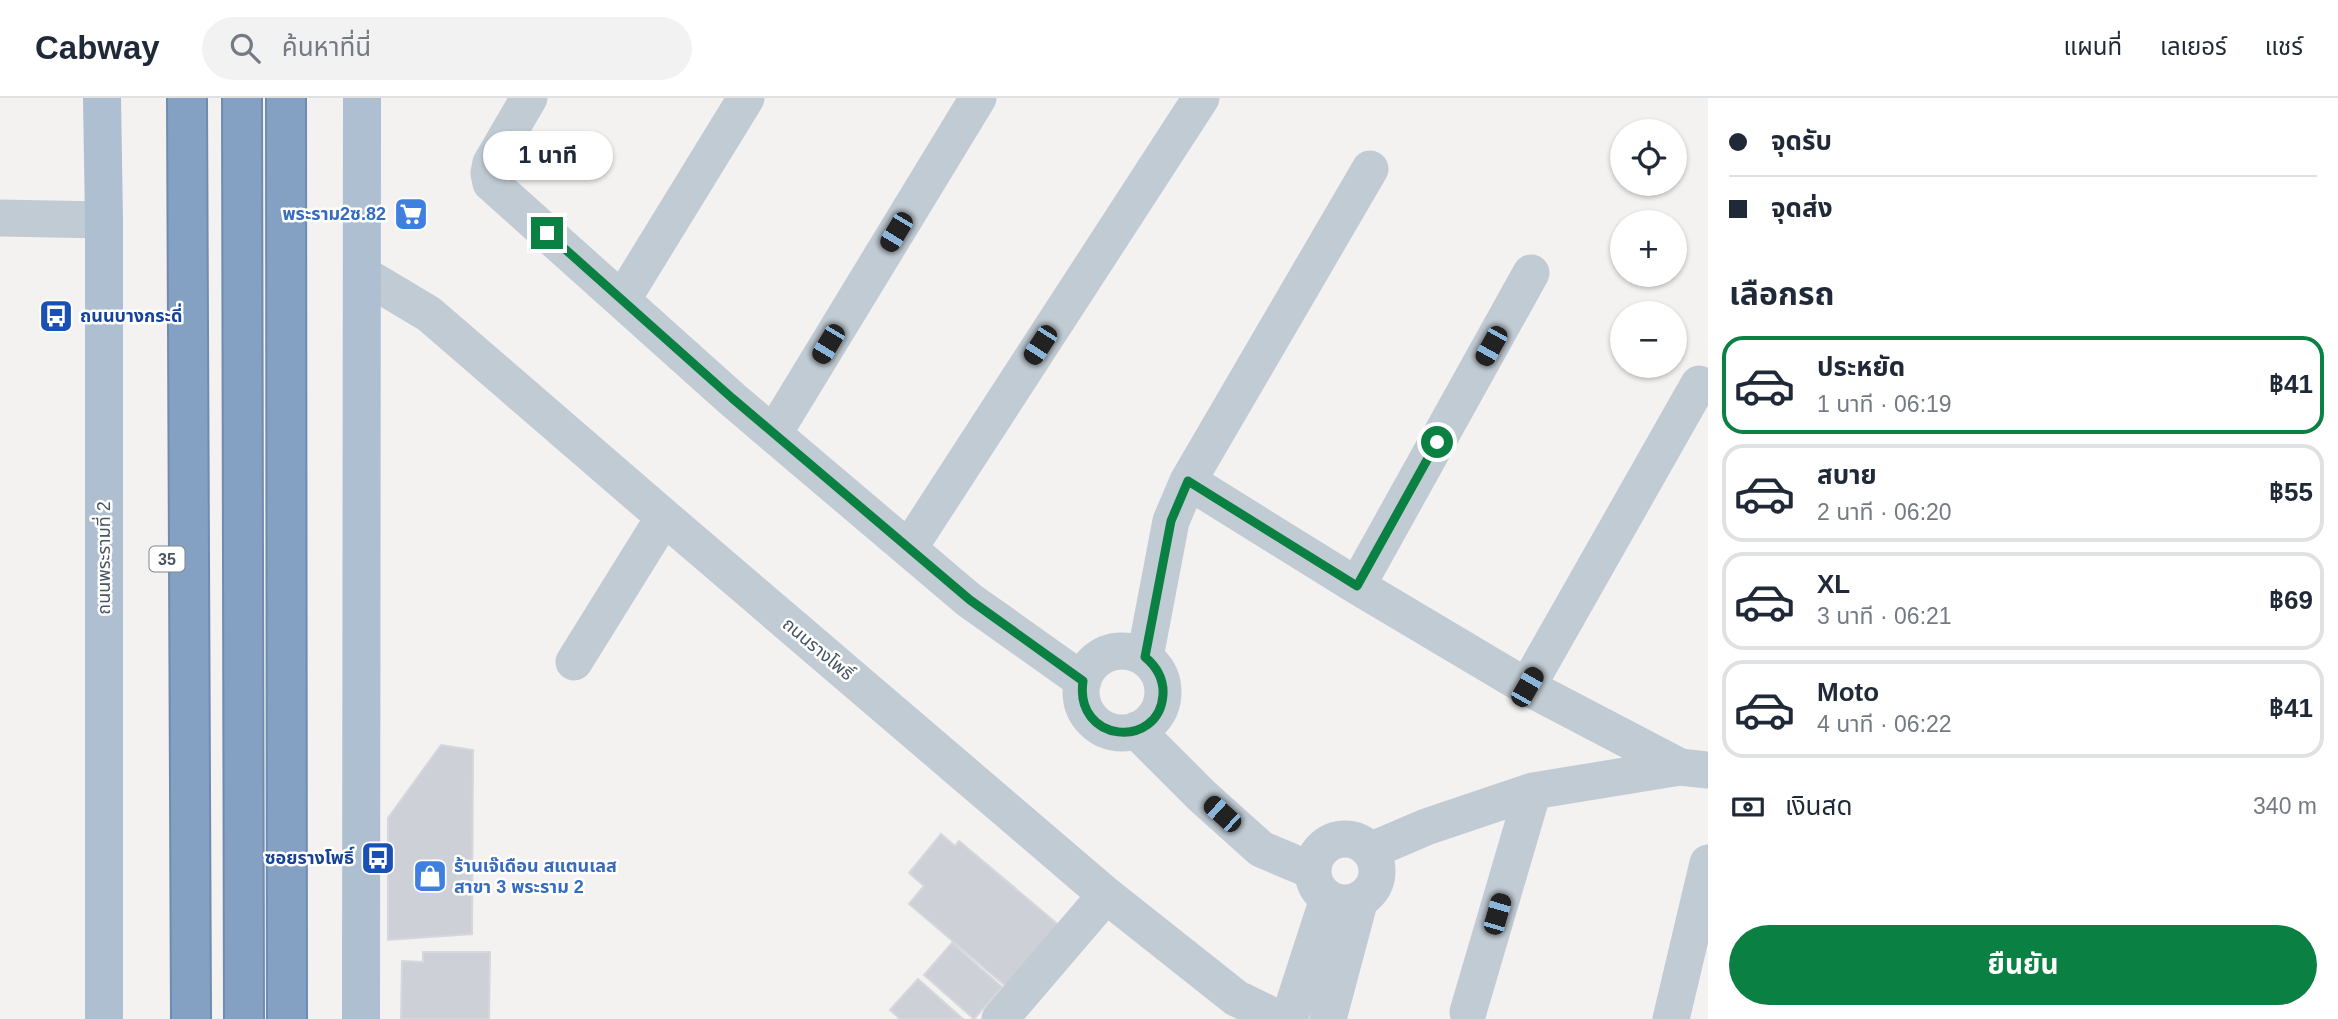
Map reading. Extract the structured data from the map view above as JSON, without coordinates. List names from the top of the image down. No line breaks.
{"streets":{"highway":["35"],"main road":["ถนนพระรามที่ 2"],"street":["ถนนรางโพธิ์"]},"places":{"supermarket":["พระราม2ซ.82"],"bus stop":["ถนนบางกระดี่","ซอยรางโพธิ์"],"shop":["ร้านเจ๊เดือน สแตนเลส สาขา 3 พระราม 2"]},"page":{"header":"Cabway","search":"ค้นหาที่นี่","nav":["แผนที่","เลเยอร์","แชร์"],"banner":["จุดรับ","จุดส่ง"],"map_buttons":["+","−"],"bubble":"1 นาที","heading":"เลือกรถ","list":[{"name":"ประหยัด","note":"1 นาที · 06:19","value":"฿41"},{"name":"สบาย","note":"2 นาที · 06:20","value":"฿55"},{"name":"XL","note":"3 นาที · 06:21","value":"฿69"},{"name":"Moto","note":"4 นาที · 06:22","value":"฿41"}],"pay":["เงินสด","340 m"],"buttons":"ยืนยัน"}}
